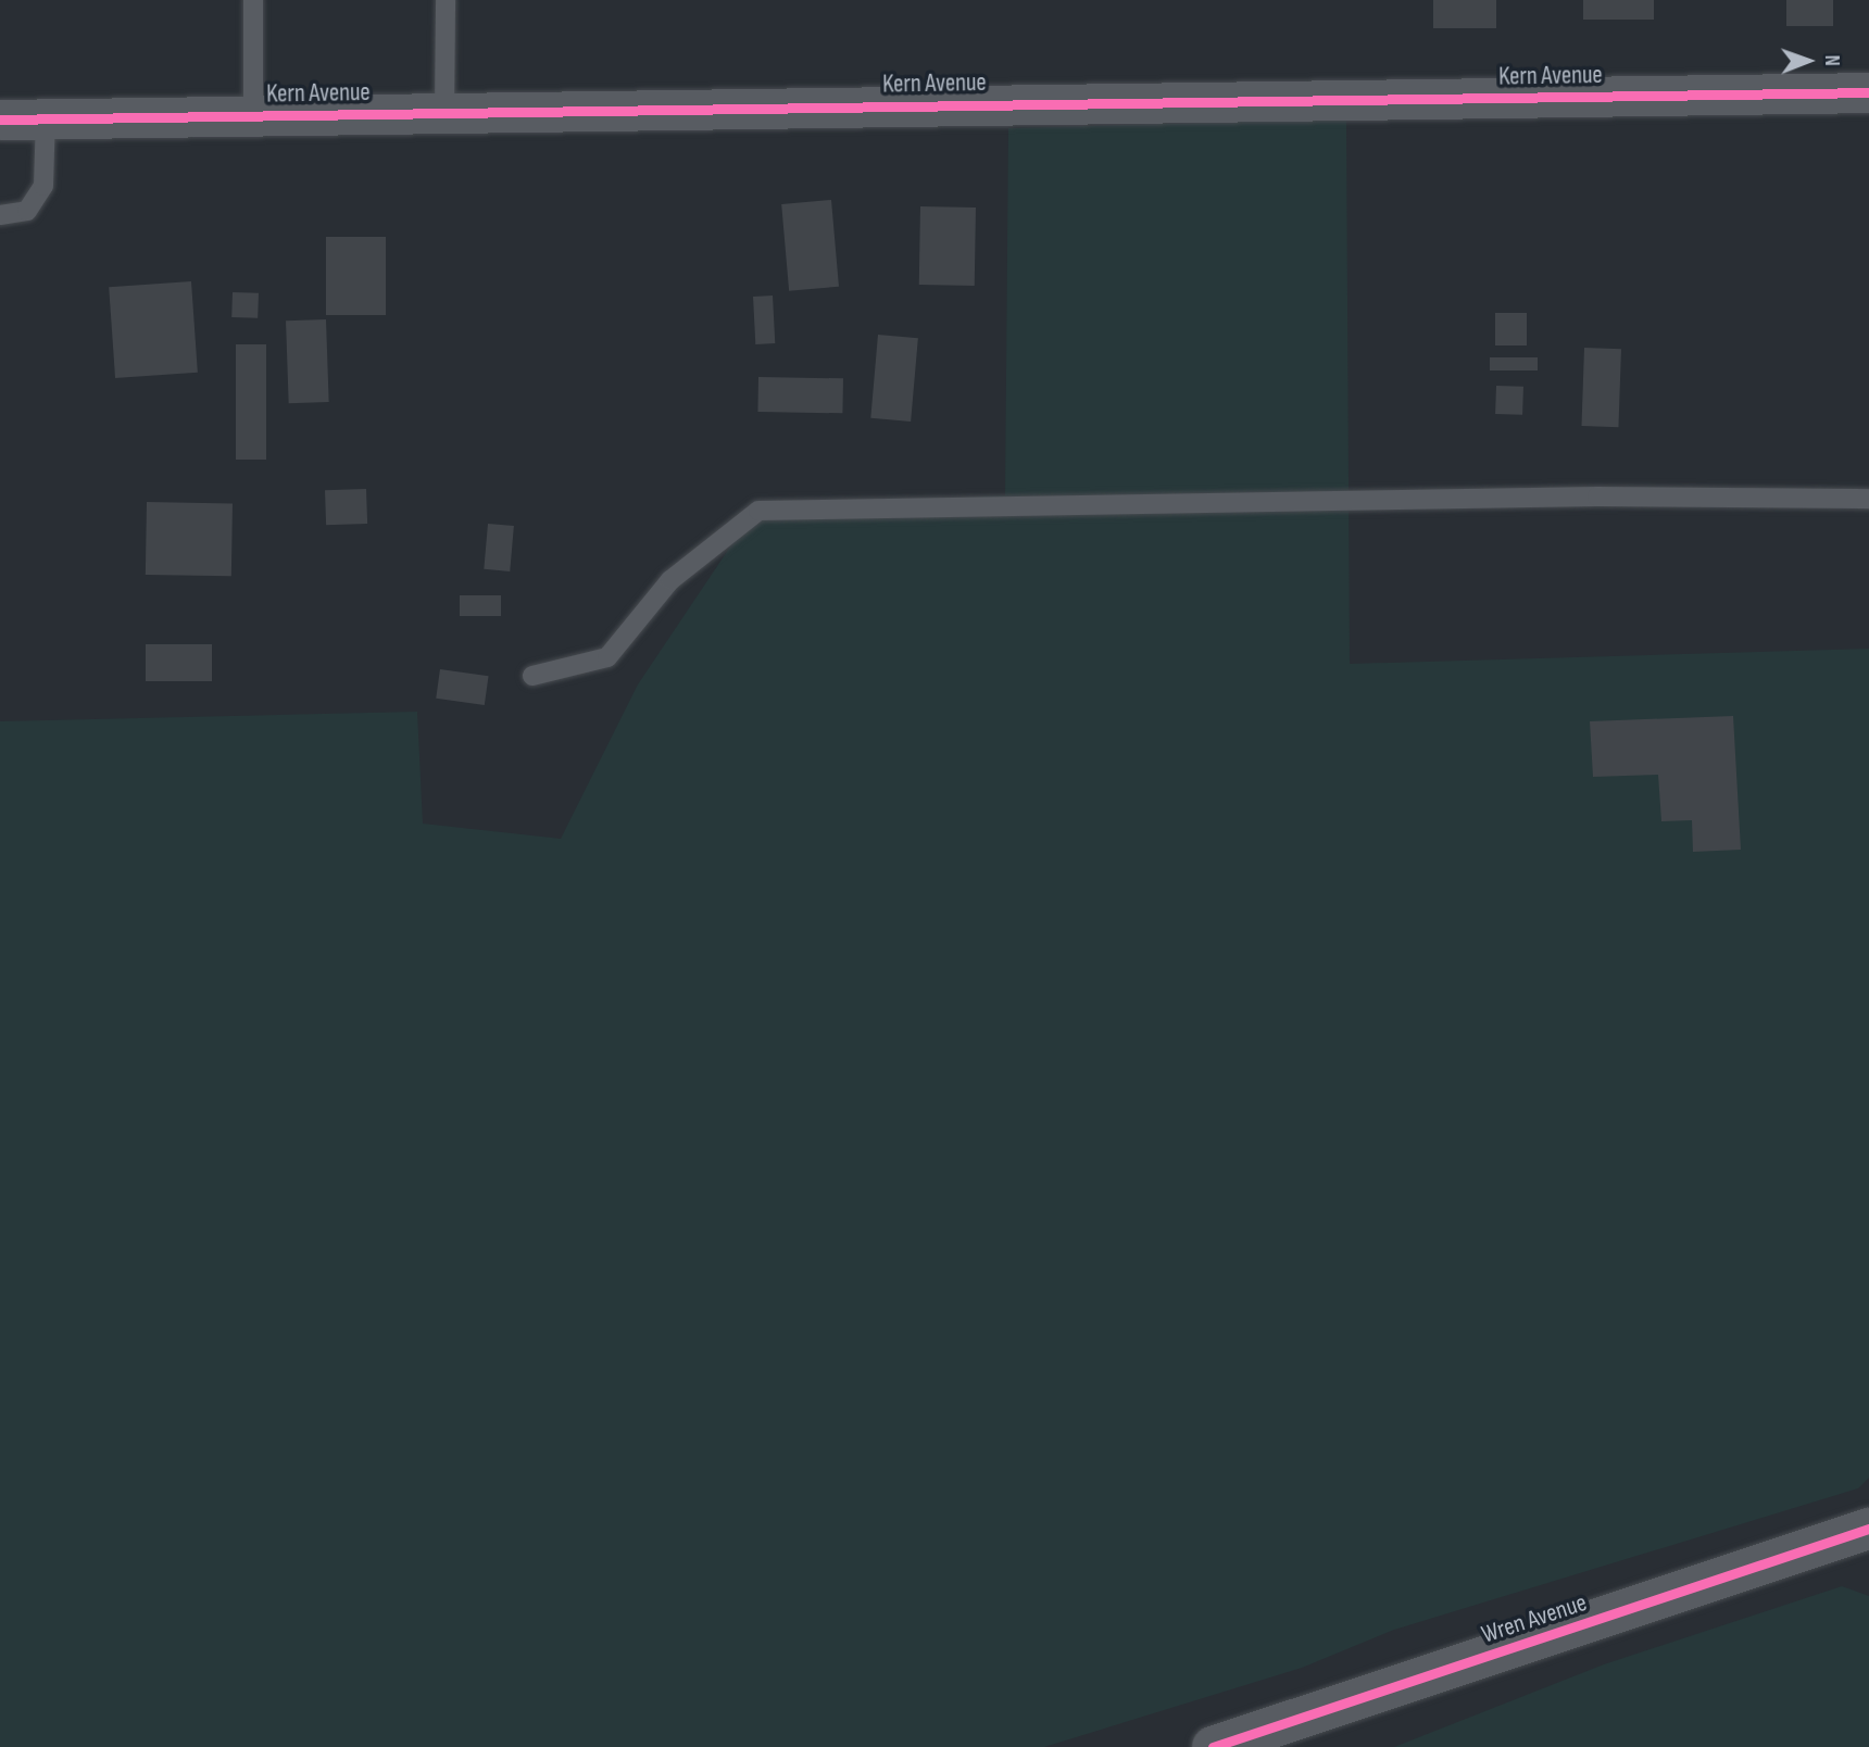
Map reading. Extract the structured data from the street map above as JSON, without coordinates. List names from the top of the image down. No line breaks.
{"streets":{"street":["Kern Avenue","Wren Avenue"]},"north":"right"}
